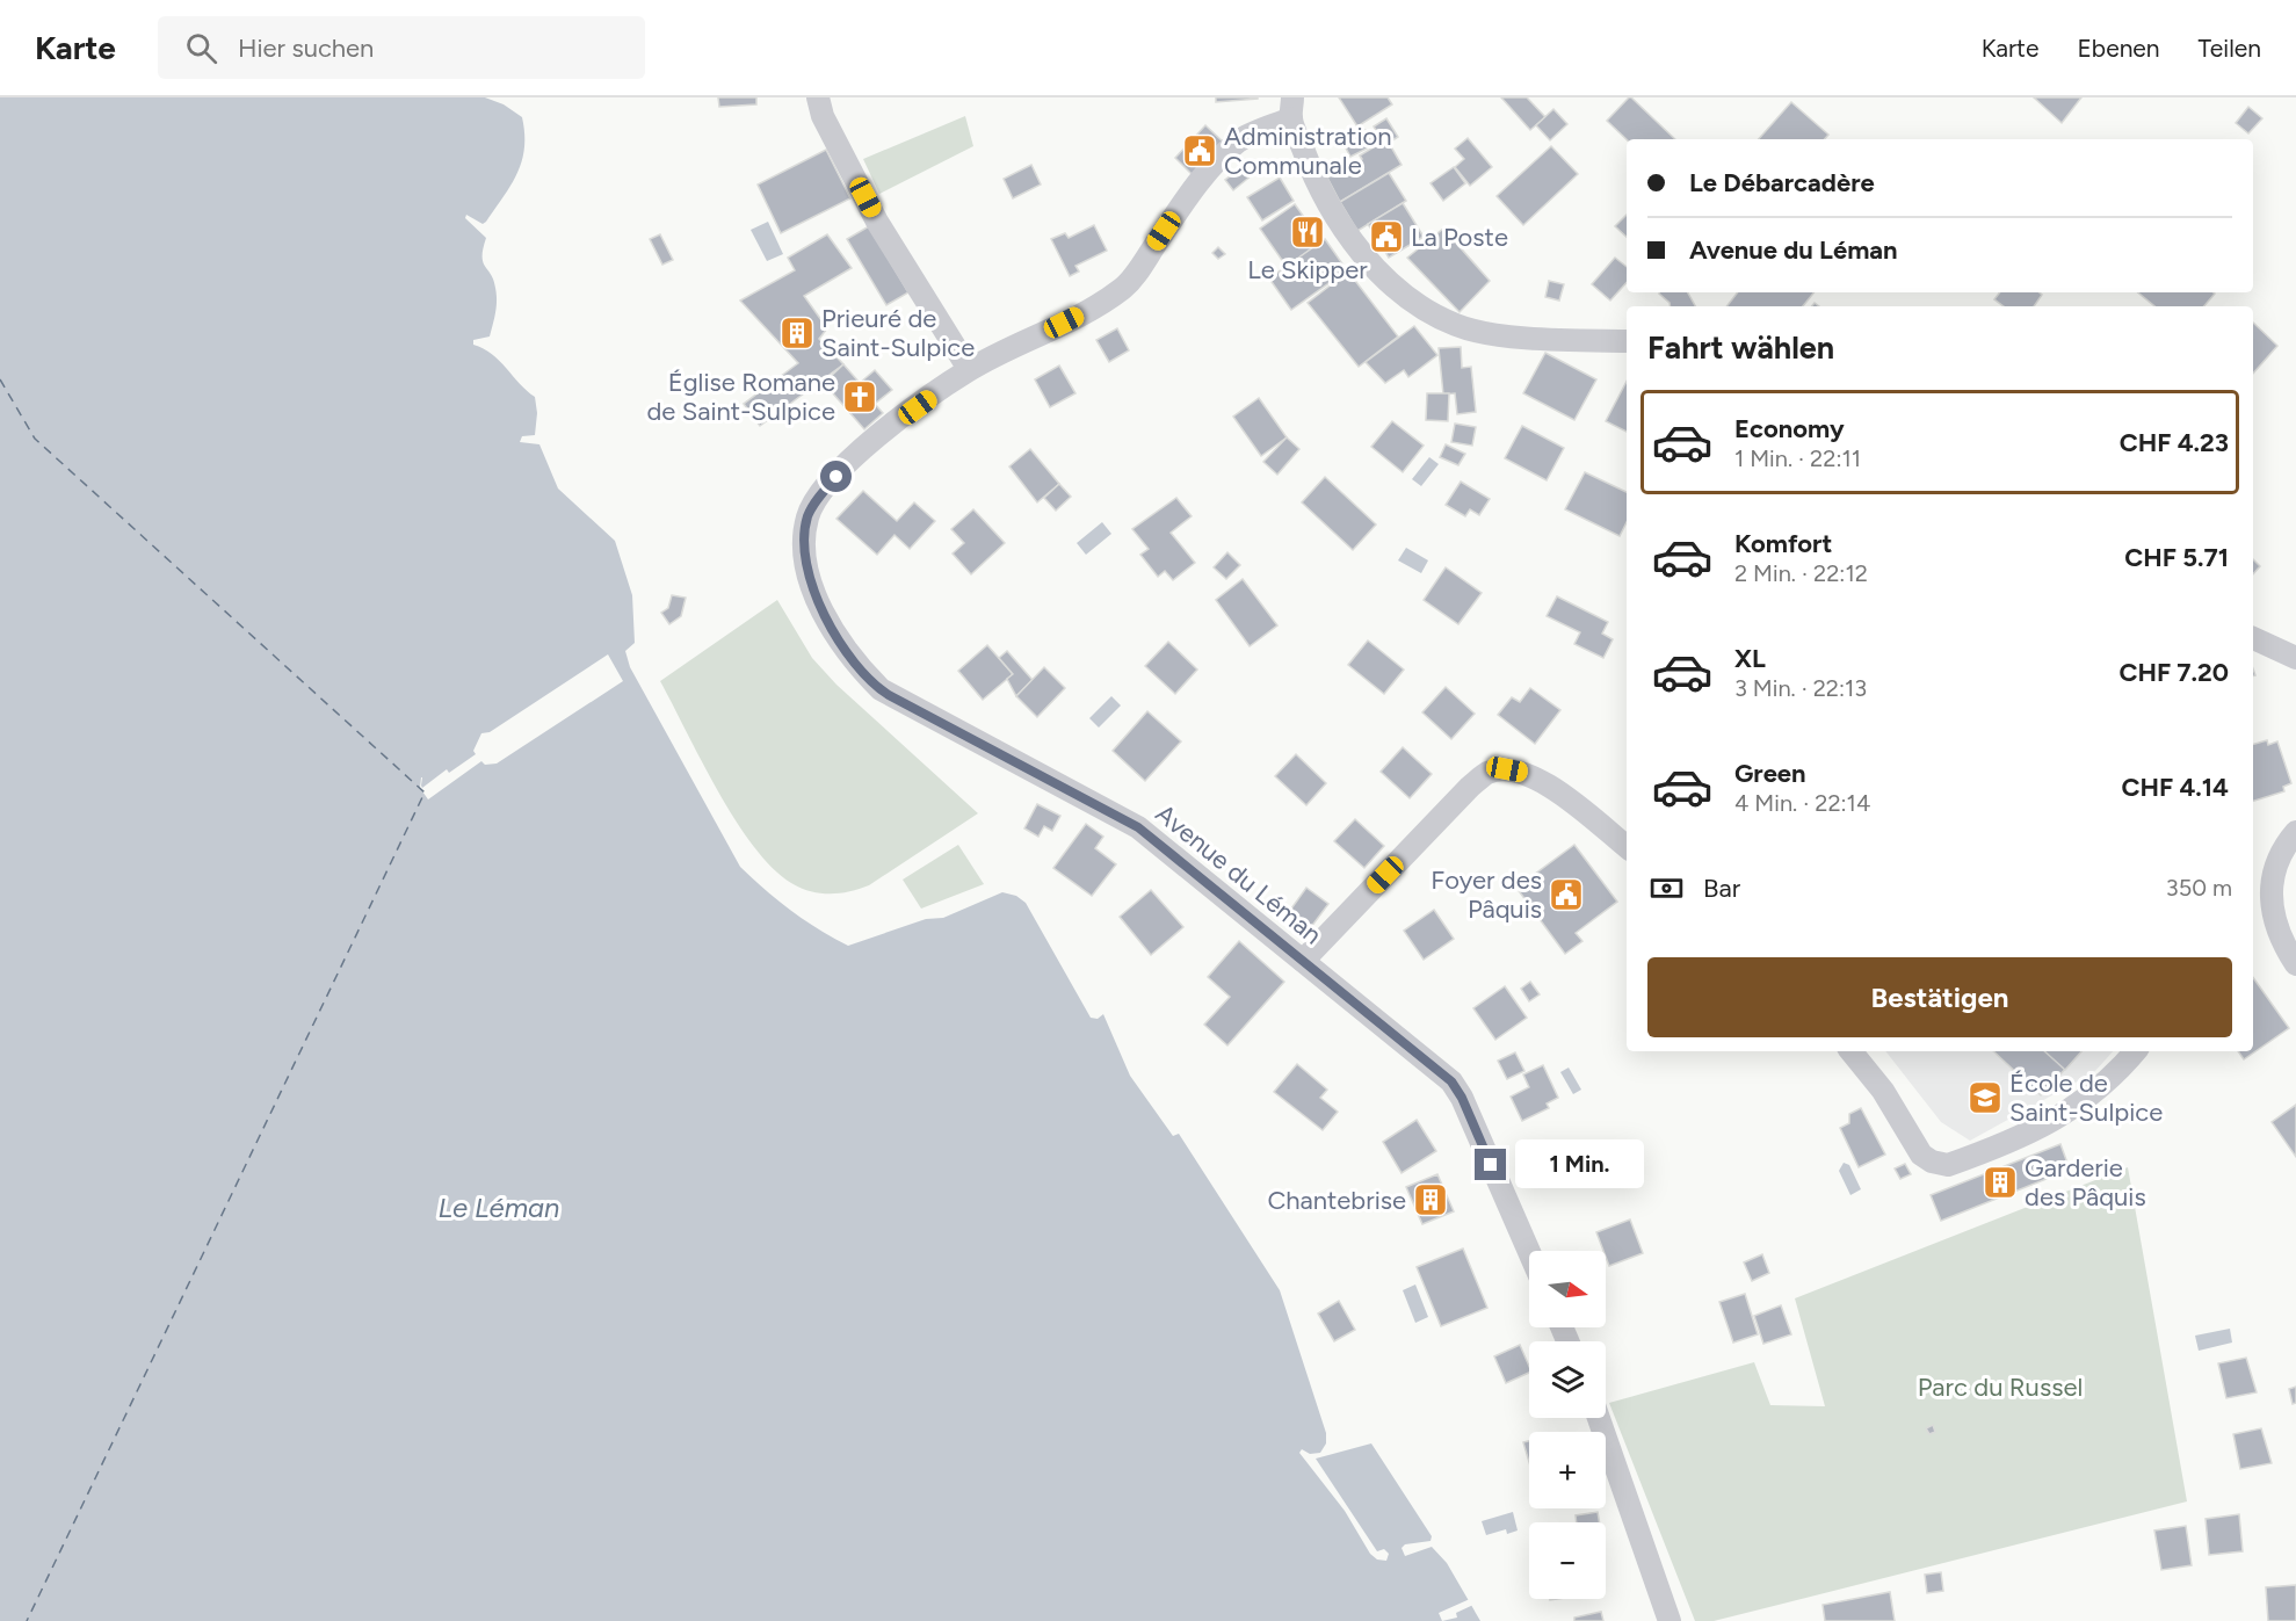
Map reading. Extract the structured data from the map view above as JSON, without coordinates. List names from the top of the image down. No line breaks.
{"streets":{"street":["Avenue du Léman"]},"water":["Le Léman"],"parks":["Parc du Russel"],"places":{"public building":["Administration Communale","La Poste","Foyer des Pâquis"],"restaurant":["Le Skipper"],"building":["Prieuré de Saint-Sulpice","Garderie des Pâquis","Chantebrise"],"church":["Église Romane de Saint-Sulpice"],"school or university":["École de Saint-Sulpice"]},"north":"right","page":{"header":"Karte","search":"Hier suchen","nav":["Karte","Ebenen","Teilen"],"banner":["Le Débarcadère","Avenue du Léman"],"heading":"Fahrt wählen","list":[{"name":"Economy","note":"1 Min. · 22:11","value":"CHF 4.23"},{"name":"Komfort","note":"2 Min. · 22:12","value":"CHF 5.71"},{"name":"XL","note":"3 Min. · 22:13","value":"CHF 7.20"},{"name":"Green","note":"4 Min. · 22:14","value":"CHF 4.14"}],"pay":["Bar","350 m"],"buttons":"Bestätigen","bubble":"1 Min.","map_buttons":["+","−"]}}
